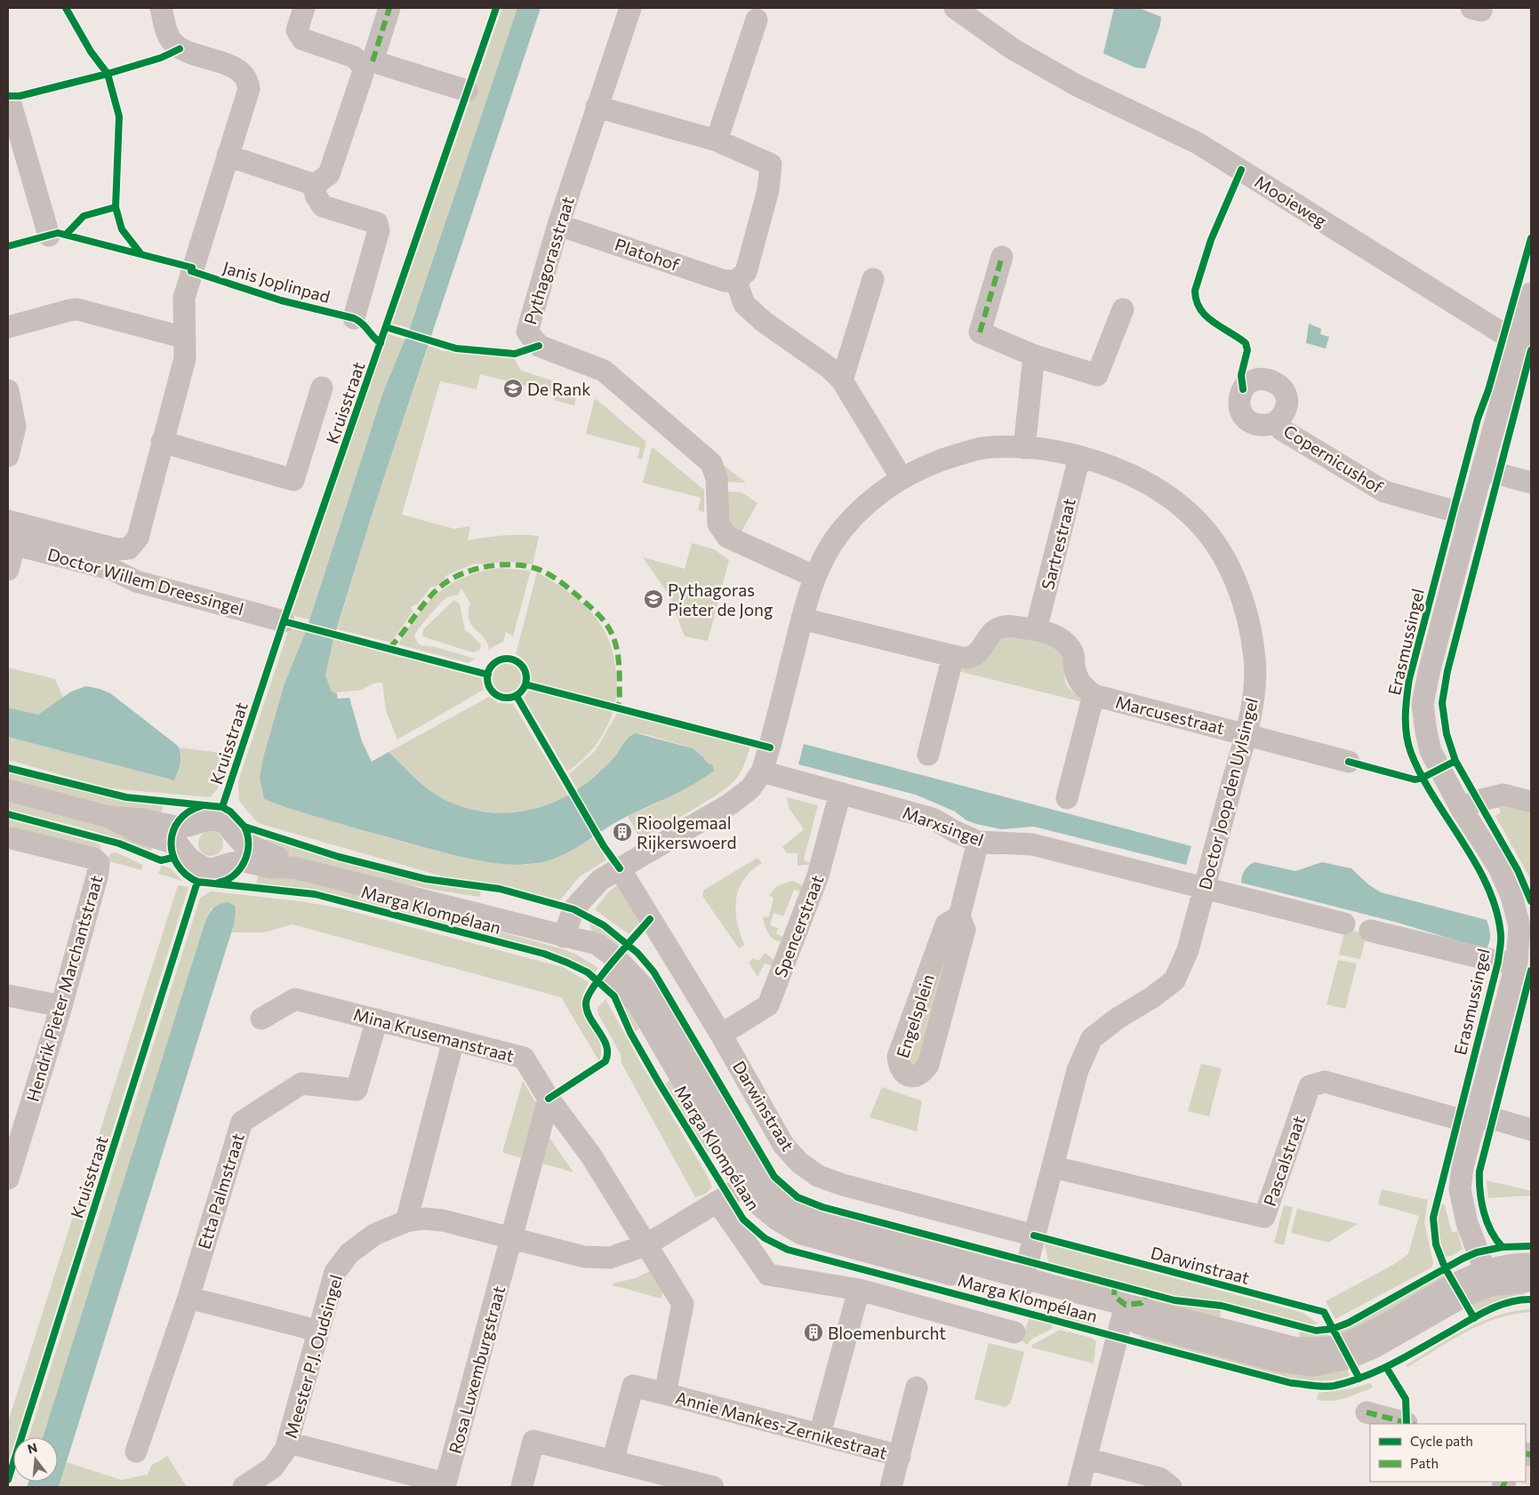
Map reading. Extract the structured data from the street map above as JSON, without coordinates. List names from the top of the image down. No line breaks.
{"streets":{"street":["Mooieweg","Platohof","Pythagorasstraat","Copernicushof","Sartrestraat","Doctor Willem Dreessingel","Erasmussingel","Marcusestraat","Doctor Joop den Uylsingel","Marxsingel","Marga Klompélaan","Spencerstraat","Hendrik Pieter Marchantstraat","Engelsplein","Mina Krusemanstraat","Darwinstraat","Pascalstraat","Etta Palmstraat","Meester P.J. Oudsingel","Rosa Luxemburgstraat","Annie Mankes-Zernikestraat"],"cycle path":["Janis Joplinpad","Kruisstraat"]},"crossings":[["Mooieweg","Erasmussingel"],["Platohof","Pythagorasstraat"],["Pythagorasstraat","Doctor Joop den Uylsingel"],["Copernicushof","Erasmussingel"],["Sartrestraat","Marcusestraat"],["Sartrestraat","Doctor Joop den Uylsingel"],["Erasmussingel","Marga Klompélaan"],["Erasmussingel","Pascalstraat"],["Marcusestraat","Doctor Joop den Uylsingel"],["Doctor Joop den Uylsingel","Marxsingel"],["Doctor Joop den Uylsingel","Marga Klompélaan"],["Doctor Joop den Uylsingel","Darwinstraat"],["Doctor Joop den Uylsingel","Pascalstraat"],["Marxsingel","Spencerstraat"],["Marxsingel","Engelsplein"],["Marga Klompélaan","Meester P.J. Oudsingel"],["Spencerstraat","Darwinstraat"],["Mina Krusemanstraat","Etta Palmstraat"],["Mina Krusemanstraat","Meester P.J. Oudsingel"],["Mina Krusemanstraat","Rosa Luxemburgstraat"],["Mina Krusemanstraat","Annie Mankes-Zernikestraat"],["Meester P.J. Oudsingel","Rosa Luxemburgstraat"],["Meester P.J. Oudsingel","Annie Mankes-Zernikestraat"]],"places":{"school or university":["De Rank","Pythagoras Pieter de Jong"],"building":["Rioolgemaal Rijkerswoerd","Bloemenburcht"]},"legend":["Cycle path","Path"],"north":"top"}
